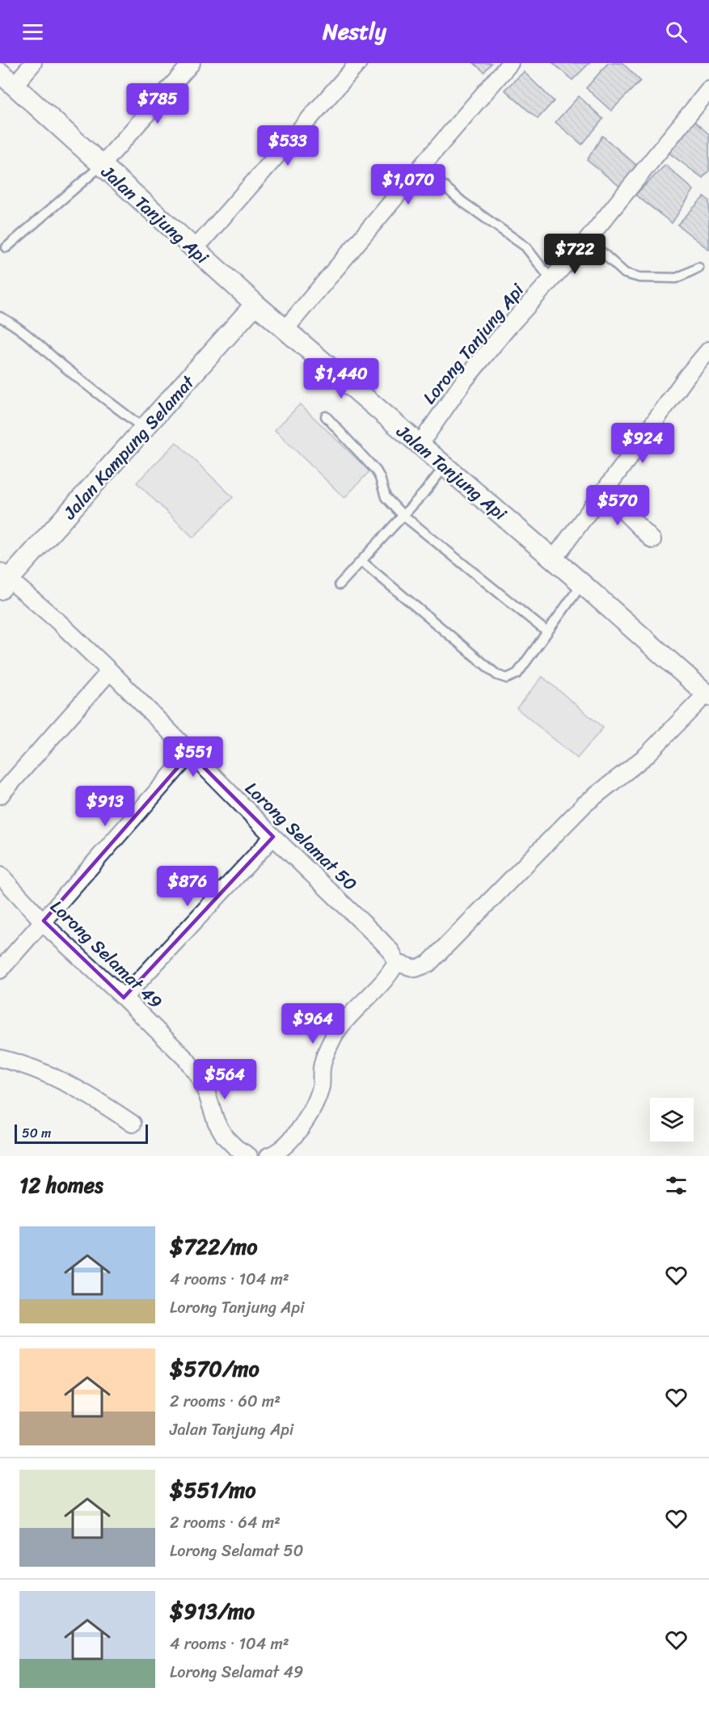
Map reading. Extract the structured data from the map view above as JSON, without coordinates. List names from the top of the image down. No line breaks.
{"streets":{"street":["Jalan Tanjung Api","Lorong Tanjung Api","Jalan Kampung Selamat","Lorong Selamat 50","Lorong Selamat 49"]},"crossings":[["Jalan Tanjung Api","Lorong Tanjung Api"],["Jalan Tanjung Api","Jalan Kampung Selamat"],["Jalan Kampung Selamat","Lorong Selamat 50"]],"scale_bar":"50 m","page":{"header":"Nestly","price":["$785","$533","$1,070","$722","$1,440","$924","$570","$551","$913","$876","$964","$564"],"scale":"50 m","heading":"12 homes","list":[{"name":"$722/mo","note":"4 rooms · 104 m² · Lorong Tanjung Api"},{"name":"$570/mo","note":"2 rooms · 60 m² · Jalan Tanjung Api"},{"name":"$551/mo","note":"2 rooms · 64 m² · Lorong Selamat 50"},{"name":"$913/mo","note":"4 rooms · 104 m² · Lorong Selamat 49"}]}}
